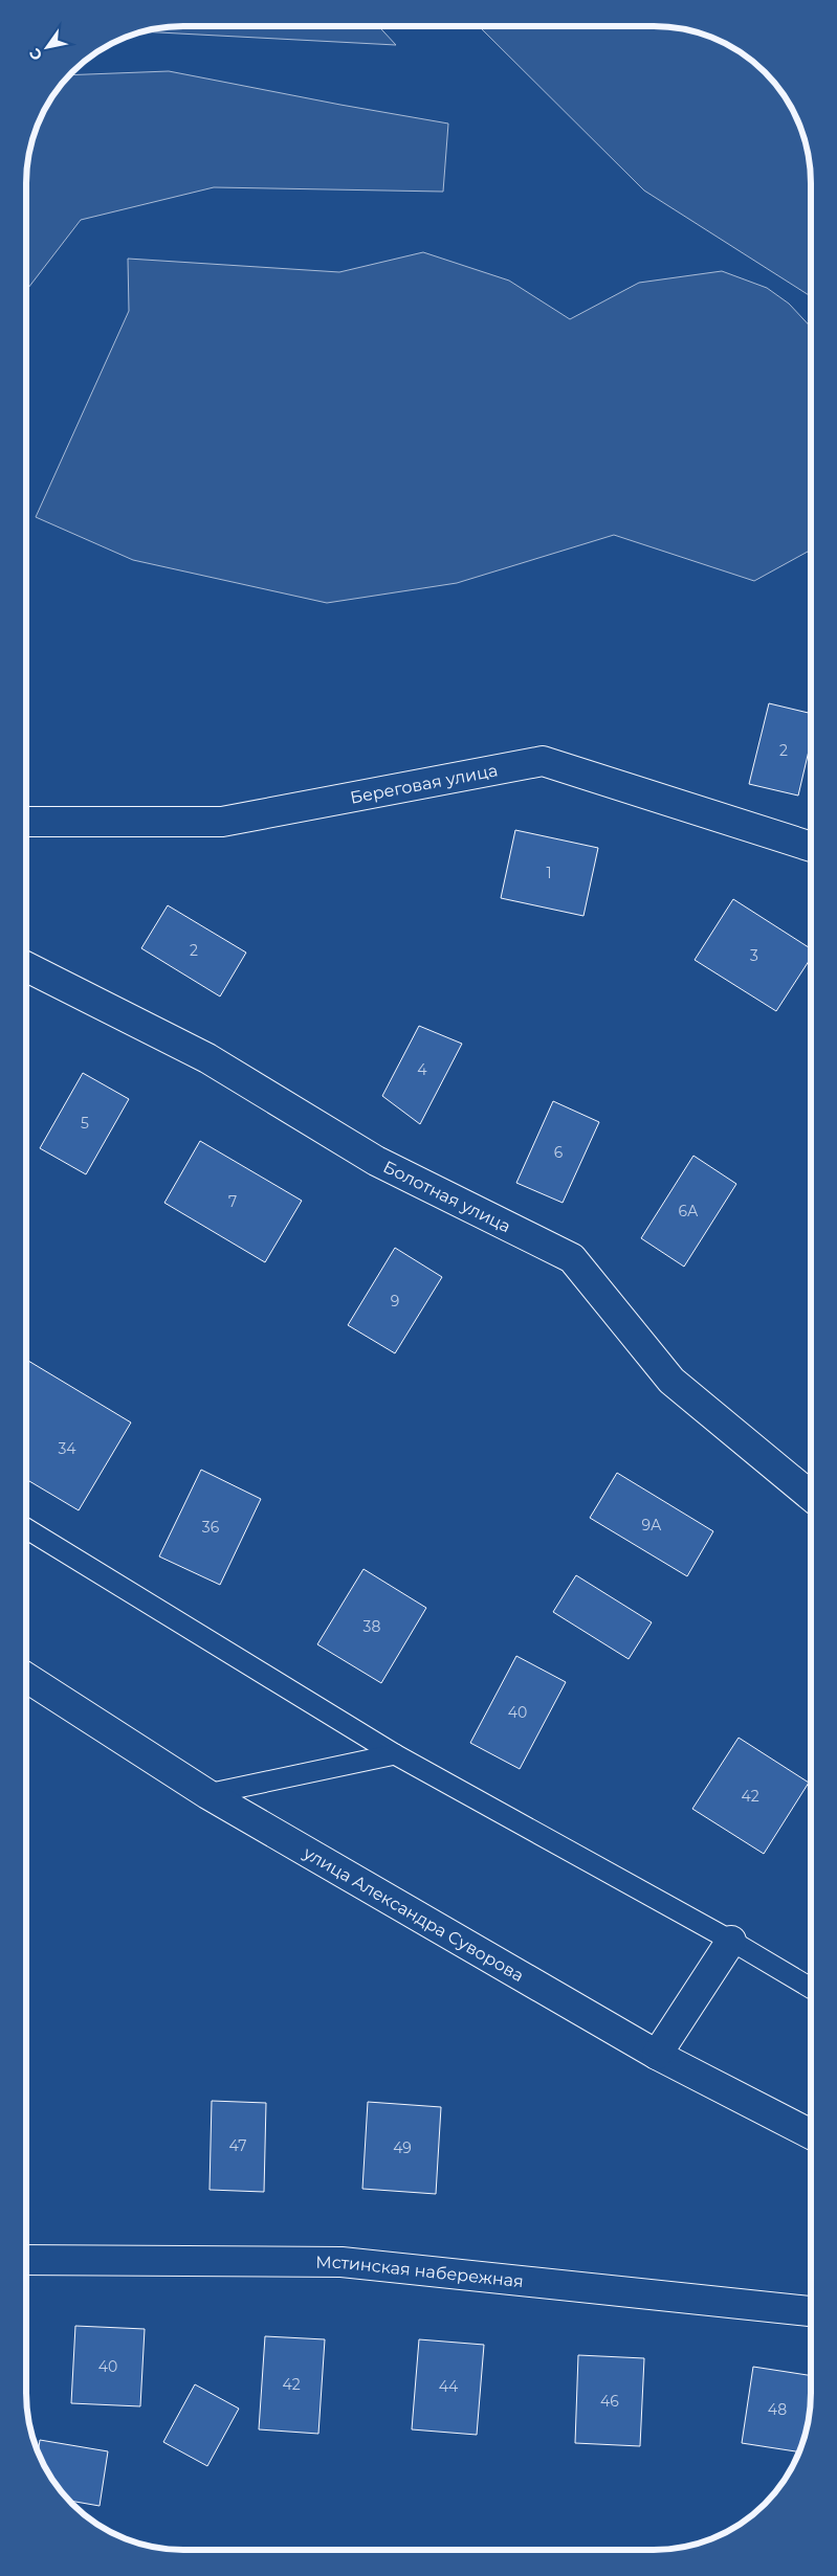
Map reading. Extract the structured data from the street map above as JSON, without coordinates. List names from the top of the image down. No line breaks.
{"streets":{"street":["Береговая улица","Болотная улица","улица Александра Суворова","Мстинская набережная"]},"house_numbers":["2","1","2","3","4","5","6","7","6А","9","34","9А","36","38","40","42","47","49","40","42","44","46","48"],"north":"bottom left"}
